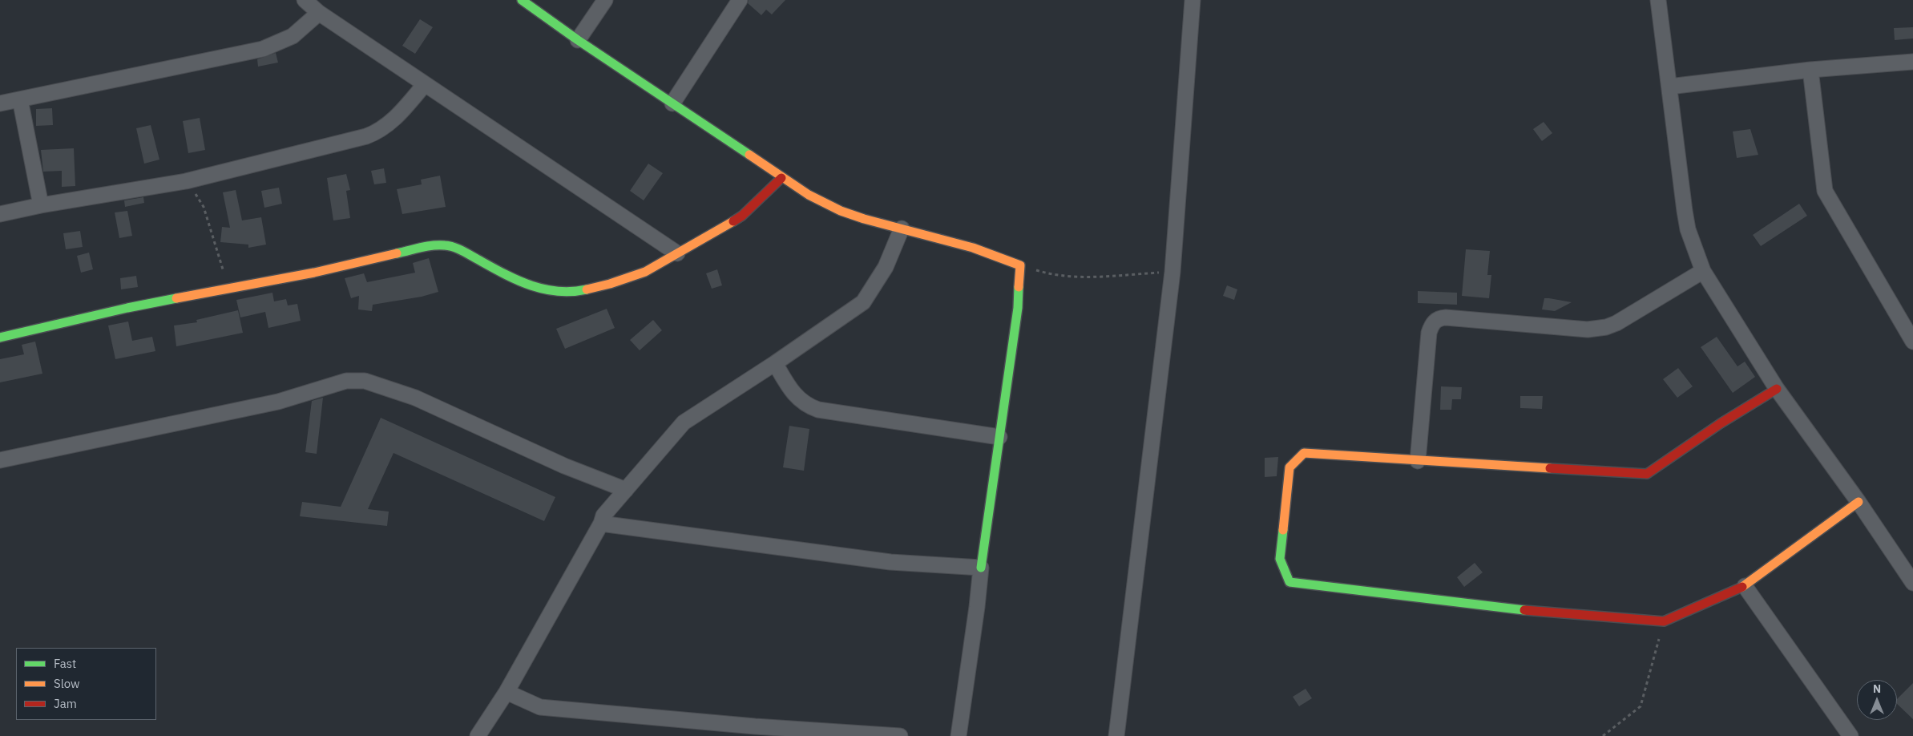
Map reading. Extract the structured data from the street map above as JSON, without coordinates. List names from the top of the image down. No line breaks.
{"legend":["Fast","Slow","Jam"],"north":"top"}
